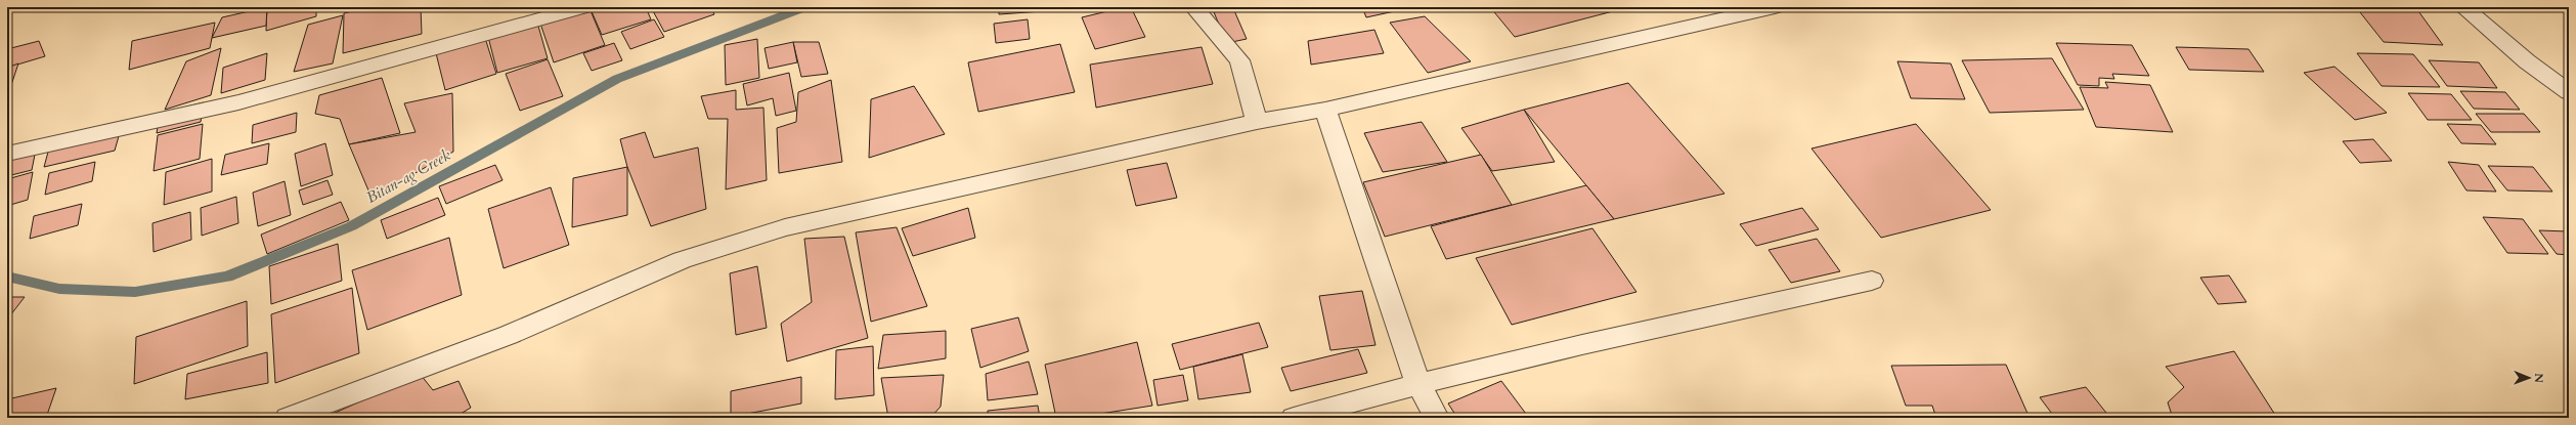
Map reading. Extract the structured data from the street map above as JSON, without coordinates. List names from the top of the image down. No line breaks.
{"water":["Bitan-ag Creek"],"north":"right"}
